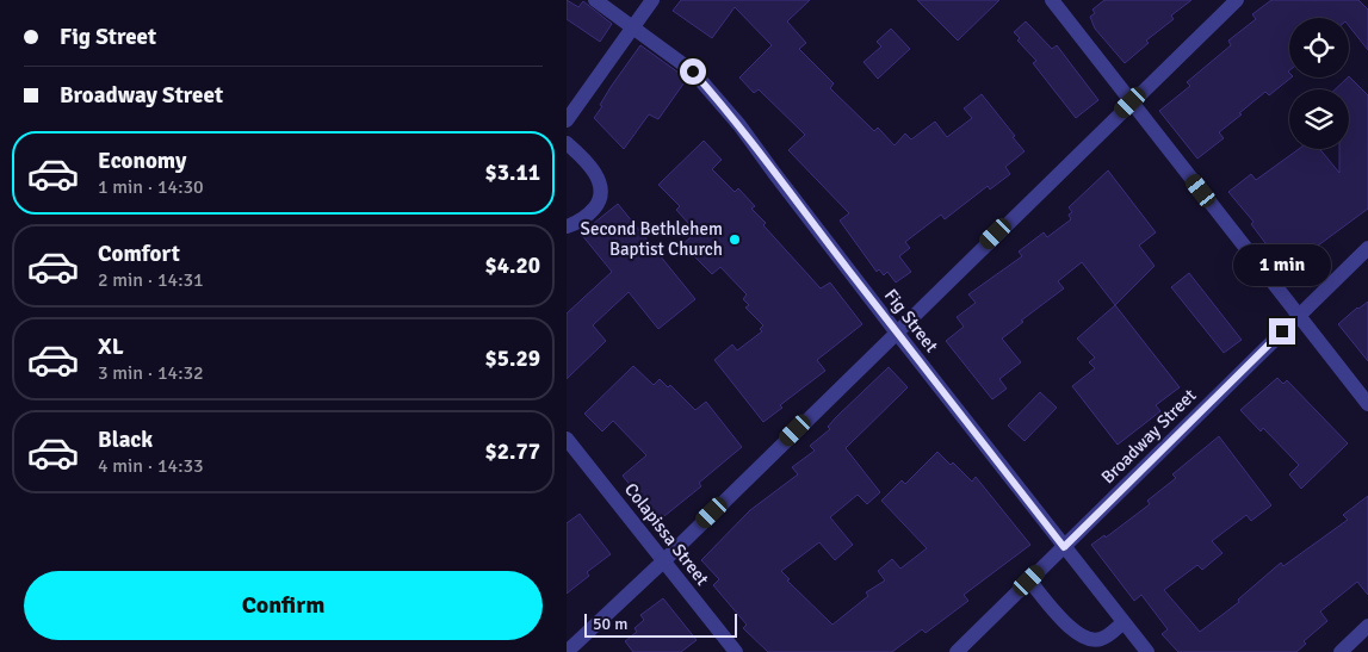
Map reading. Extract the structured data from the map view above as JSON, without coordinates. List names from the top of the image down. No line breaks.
{"streets":{"street":["Fig Street","Broadway Street","Colapissa Street"]},"crossings":[["Fig Street","Broadway Street"]],"places":["Second Bethlehem Baptist Church"],"scale_bar":"50 m","page":{"banner":["Fig Street","Broadway Street"],"list":[{"name":"Economy","note":"1 min · 14:30","value":"$3.11"},{"name":"Comfort","note":"2 min · 14:31","value":"$4.20"},{"name":"XL","note":"3 min · 14:32","value":"$5.29"},{"name":"Black","note":"4 min · 14:33","value":"$2.77"}],"bubble":"1 min","buttons":"Confirm","scale":"50 m"}}
